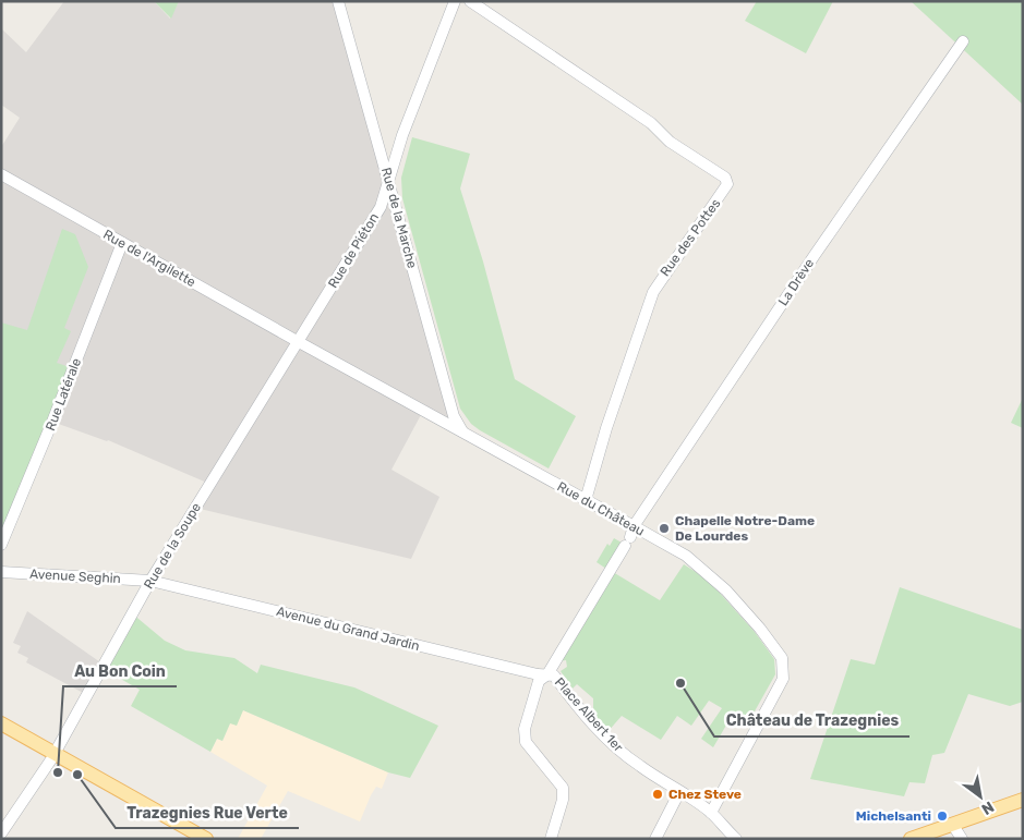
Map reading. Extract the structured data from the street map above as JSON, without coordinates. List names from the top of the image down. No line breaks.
{"streets":{"street":["Rue de la Marche","Rue des Pottes","Rue de Piéton","Rue de l'Argilette","La Drève","Rue Latérale","Rue du Château","Rue de la Soupe","Avenue Seghin","Avenue du Grand Jardin","Place Albert 1er"]},"crossings":[["Rue de la Marche","Rue de Piéton"],["Rue de la Marche","Rue du Château"],["Rue des Pottes","Rue du Château"],["Rue de Piéton","Rue de l'Argilette"],["Rue de Piéton","Rue du Château"],["Rue de Piéton","Rue de la Soupe"],["Rue de l'Argilette","Rue Latérale"],["Rue de l'Argilette","Rue du Château"],["Rue de l'Argilette","Rue de la Soupe"],["La Drève","Rue du Château"],["La Drève","Avenue du Grand Jardin"],["La Drève","Place Albert 1er"],["Rue du Château","Rue de la Soupe"],["Rue du Château","Place Albert 1er"],["Rue de la Soupe","Avenue Seghin"],["Rue de la Soupe","Avenue du Grand Jardin"],["Avenue Seghin","Avenue du Grand Jardin"],["Avenue du Grand Jardin","Place Albert 1er"]],"places":["Chapelle Notre-Dame De Lourdes","Château de Trazegnies","Au Bon Coin","Trazegnies Rue Verte","Chez Steve","Michelsanti"],"north":"bottom right"}
